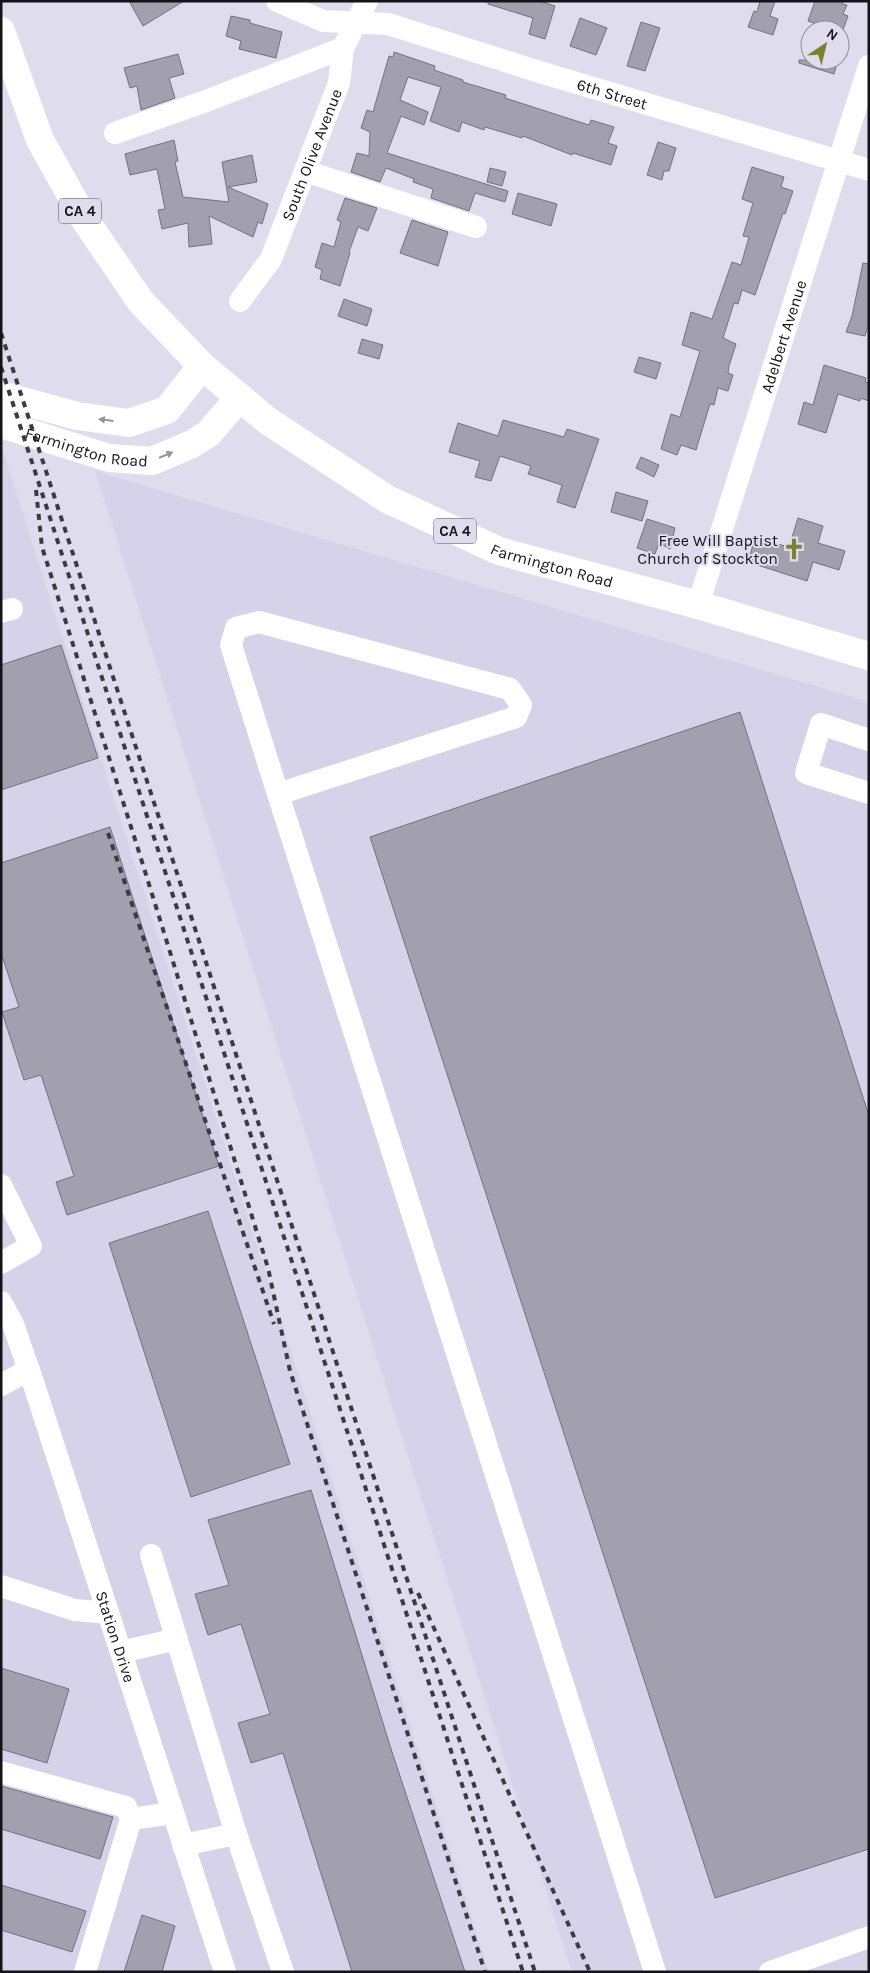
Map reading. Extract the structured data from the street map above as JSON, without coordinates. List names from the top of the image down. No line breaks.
{"streets":{"main road":["CA 4","Farmington Road"],"street":["6th Street","South Olive Avenue","Adelbert Avenue","Station Drive"]},"crossings":[["6th Street","South Olive Avenue"],["6th Street","Adelbert Avenue"],["CA 4","Farmington Road"],["Adelbert Avenue","Farmington Road"]],"places":{"church":["Free Will Baptist Church of Stockton"]},"north":"top right"}
